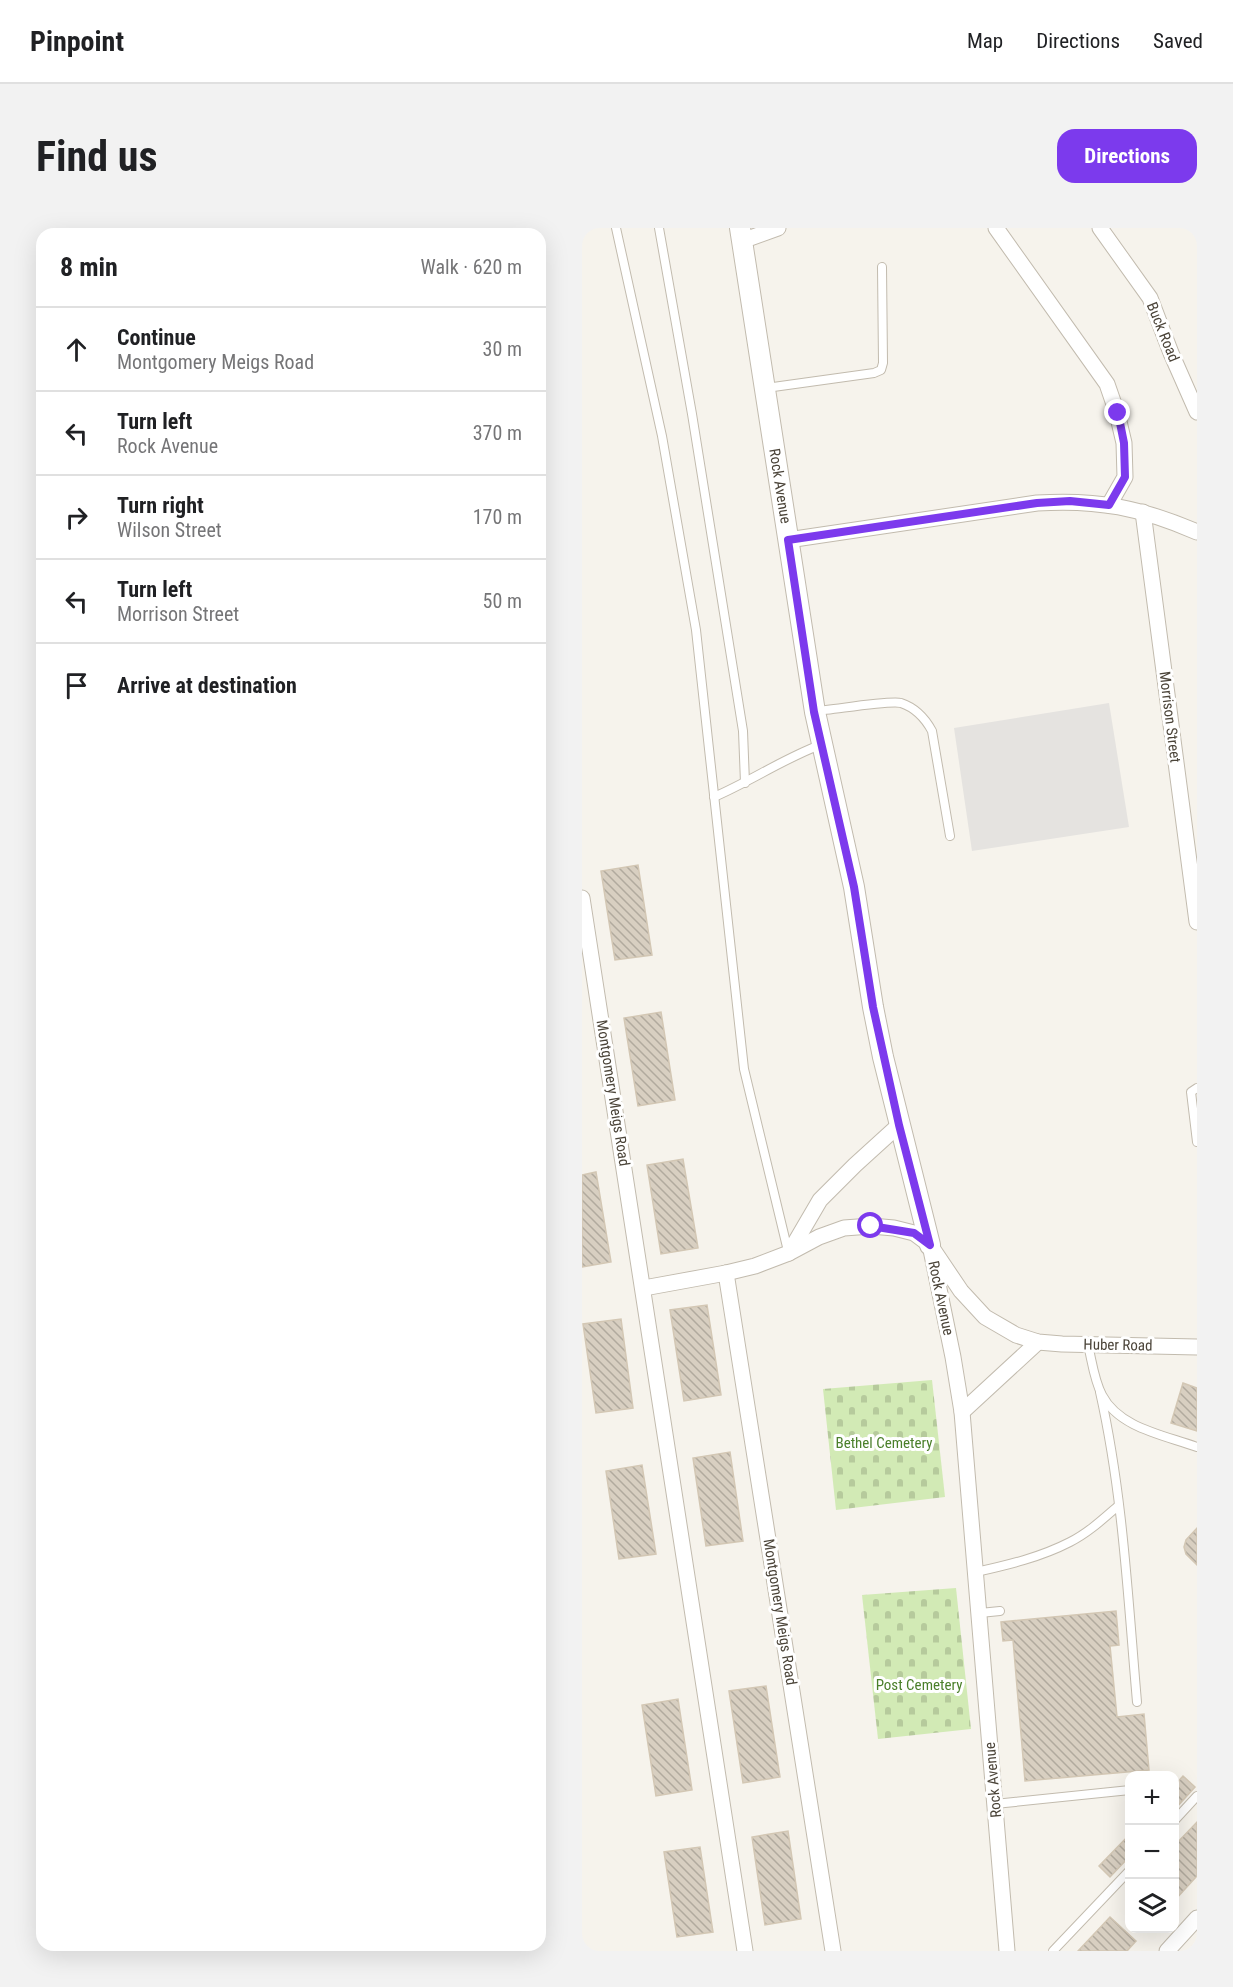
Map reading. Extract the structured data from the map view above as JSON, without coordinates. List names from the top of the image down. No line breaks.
{"streets":{"street":["Buck Road","Rock Avenue","Morrison Street","Montgomery Meigs Road","Huber Road"]},"crossings":[["Rock Avenue","Huber Road"]],"parks":["Bethel Cemetery","Post Cemetery"],"page":{"header":"Pinpoint","nav":["Map","Directions","Saved"],"buttons":"Directions","title":"Find us","heading":["8 min","Walk · 620 m"],"list":[["Continue","Montgomery Meigs Road","30 m"],["Turn left","Rock Avenue","370 m"],["Turn right","Wilson Street","170 m"],["Turn left","Morrison Street","50 m"],"Arrive at destination"],"map_buttons":["+","−"]}}
